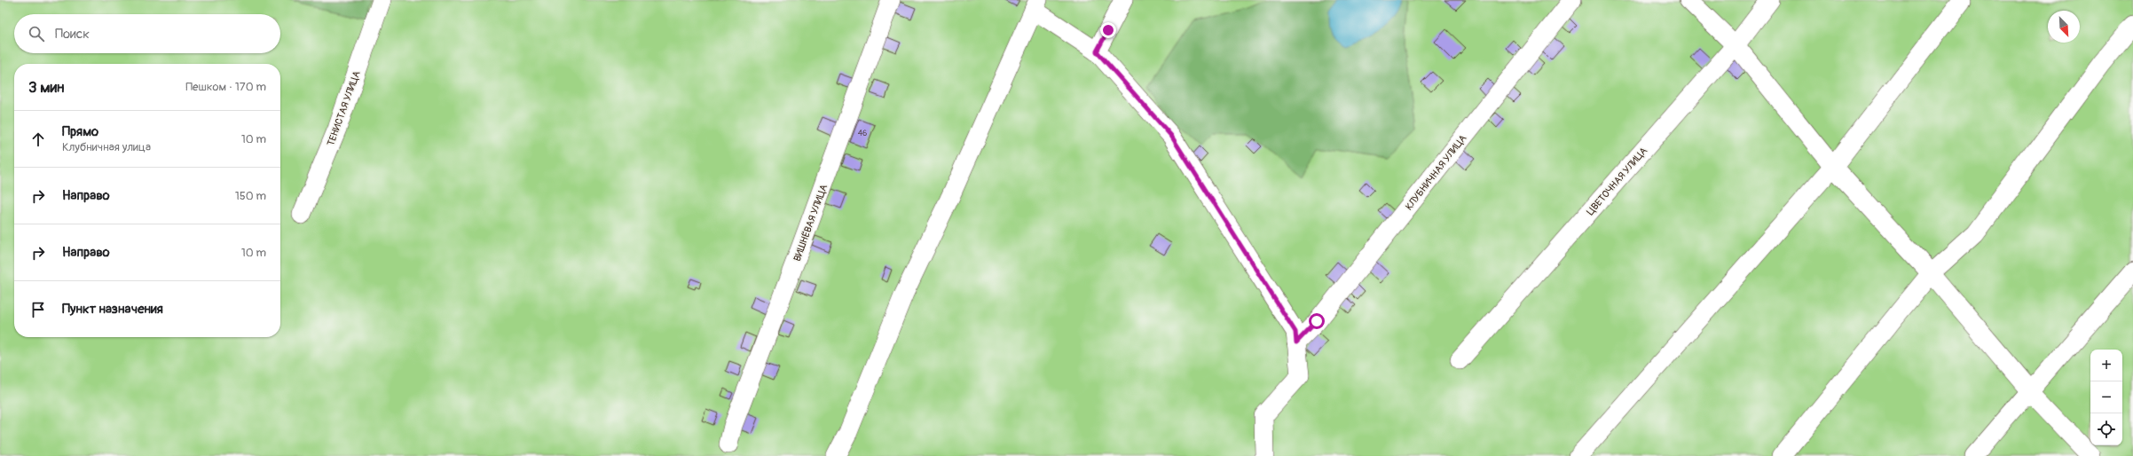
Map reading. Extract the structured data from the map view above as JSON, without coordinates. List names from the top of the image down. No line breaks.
{"streets":{"street":["ТЕНИСТАЯ УЛИЦА","КЛУБНИЧНАЯ УЛИЦА","ЦВЕТОЧНАЯ УЛИЦА","ВИШНЁВАЯ УЛИЦА"]},"house_numbers":["46"],"north":"bottom right","page":{"search":"Поиск","heading":["3 мин","Пешком · 170 m"],"list":[["Прямо","Клубничная улица","10 m"],["Направо","150 m"],["Направо","10 m"],"Пункт назначения"],"map_buttons":["+","−"]}}
